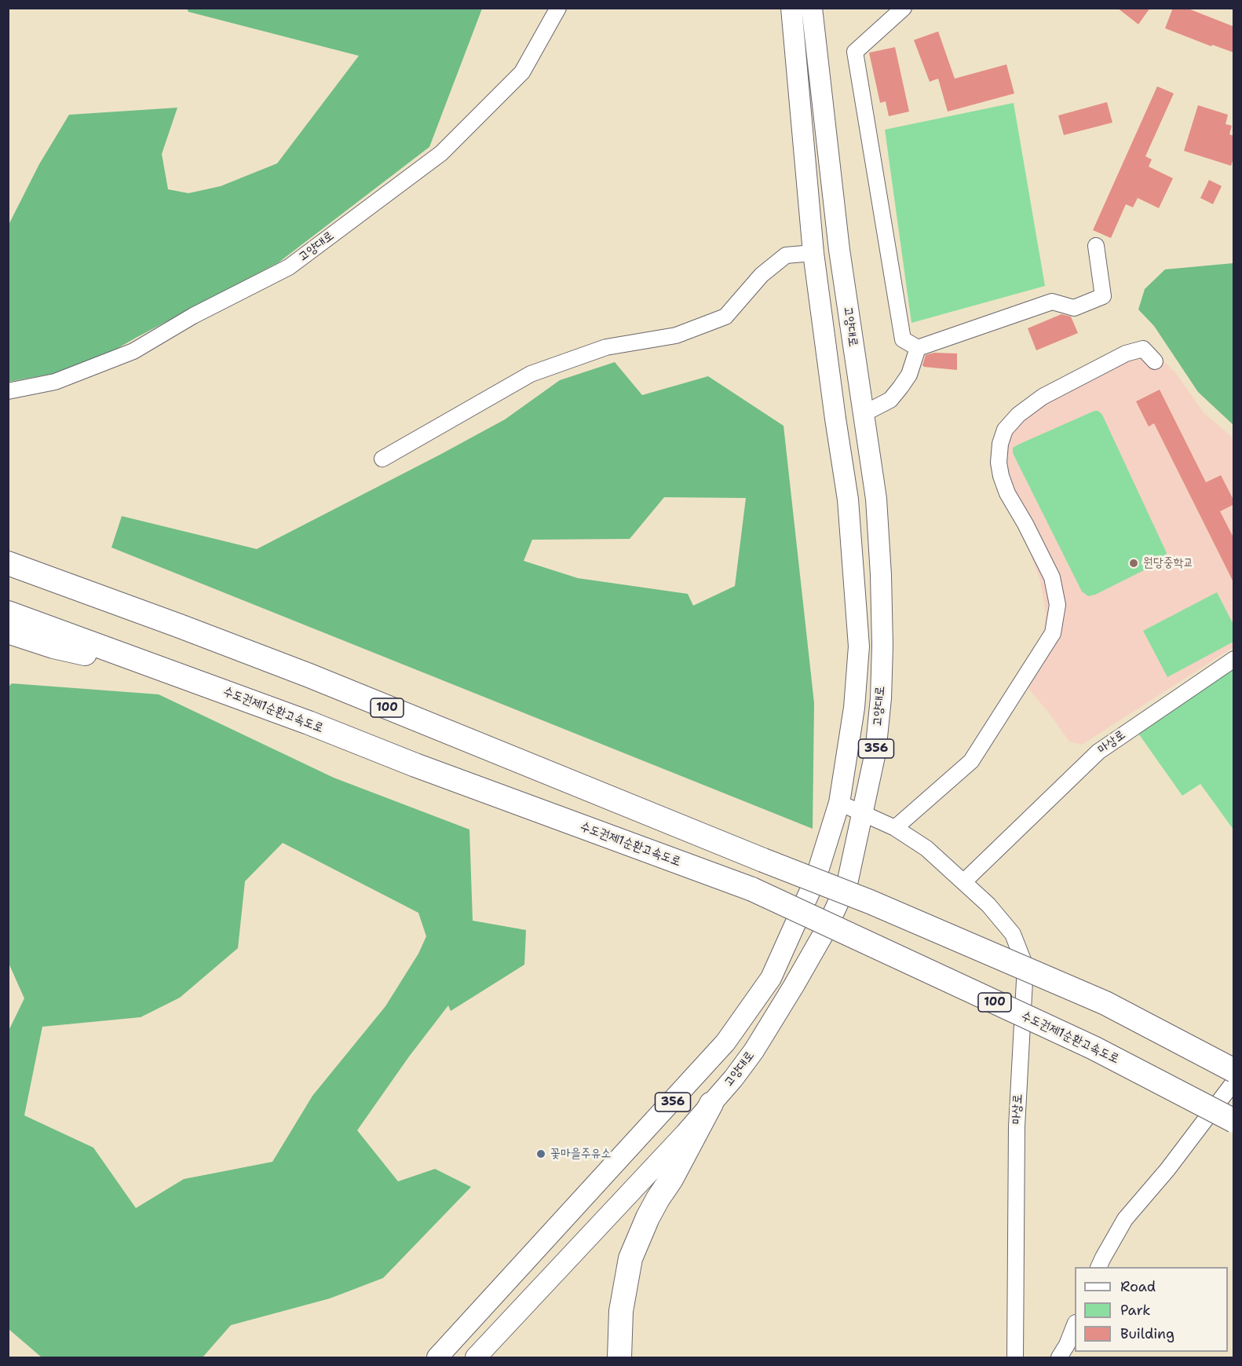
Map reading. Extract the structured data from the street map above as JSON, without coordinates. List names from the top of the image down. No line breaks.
{"streets":{"highway":["100","수도권제1순환고속도로"],"main road":["고양대로","356"],"street":["마상로"]},"crossings":[["고양대로","마상로"]],"places":["원당중학교","꽃마을주유소"],"legend":["Road","Park","Building"]}
